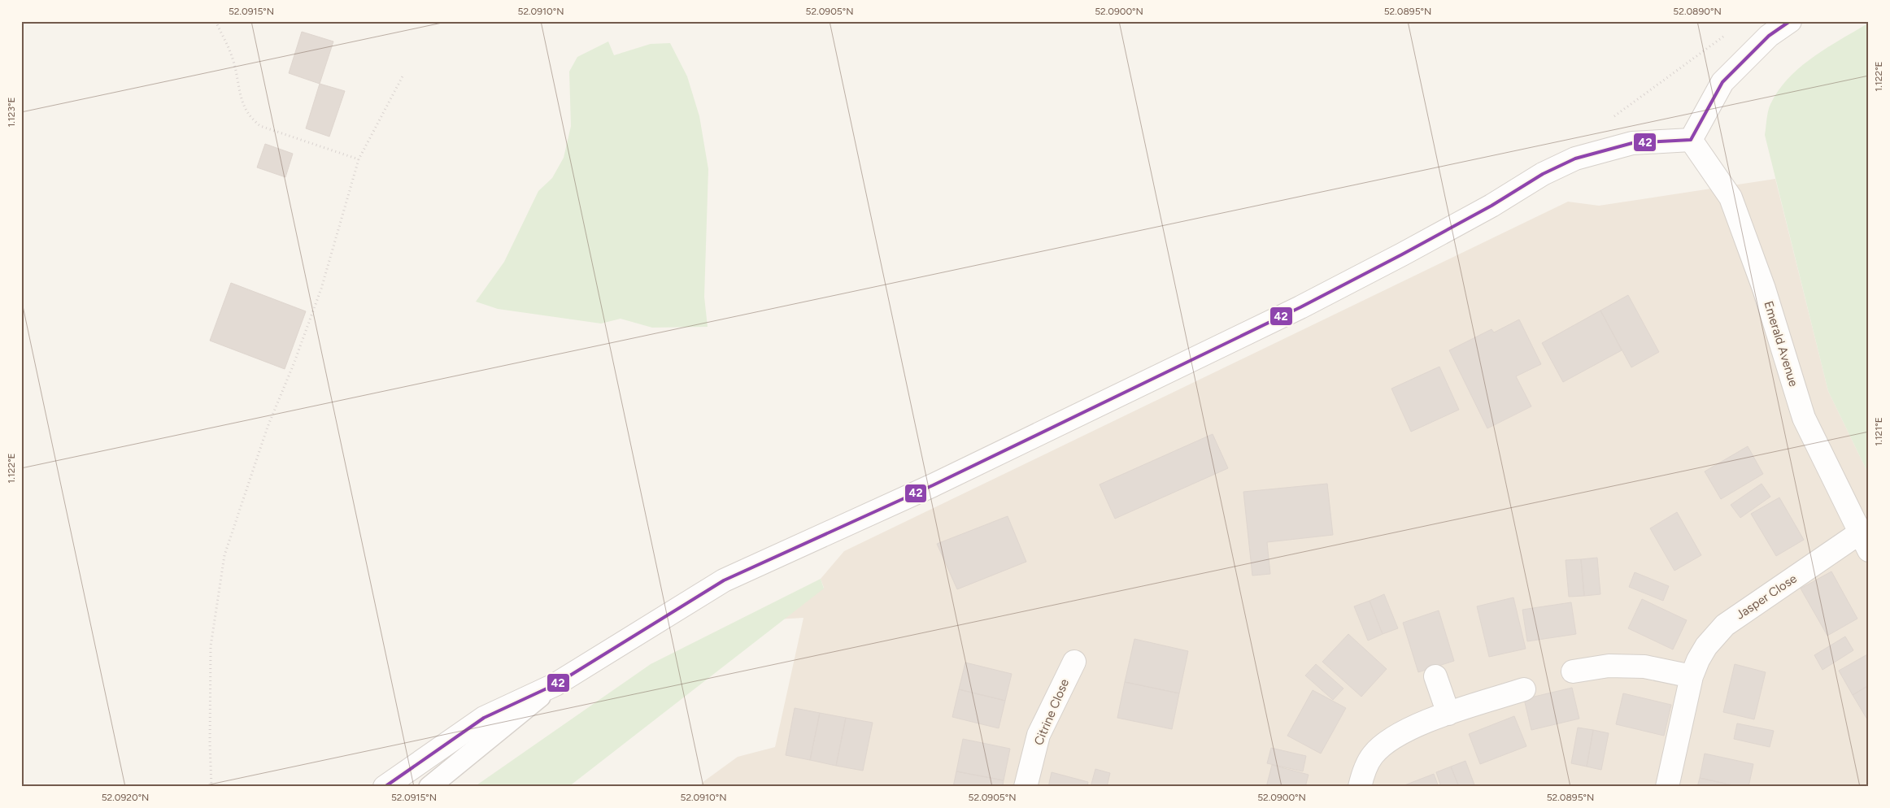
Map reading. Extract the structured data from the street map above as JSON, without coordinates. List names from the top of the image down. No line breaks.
{"streets":{"street":["Emerald Avenue","Jasper Close","Citrine Close"]},"crossings":[["Emerald Avenue","Jasper Close"]],"lines":["transit line 42"],"coordinates":["52.0915°N","52.0910°N","52.0905°N","52.0900°N","52.0895°N","52.0890°N","1.122°E","1.123°E","1.121°E","52.0920°N"]}
